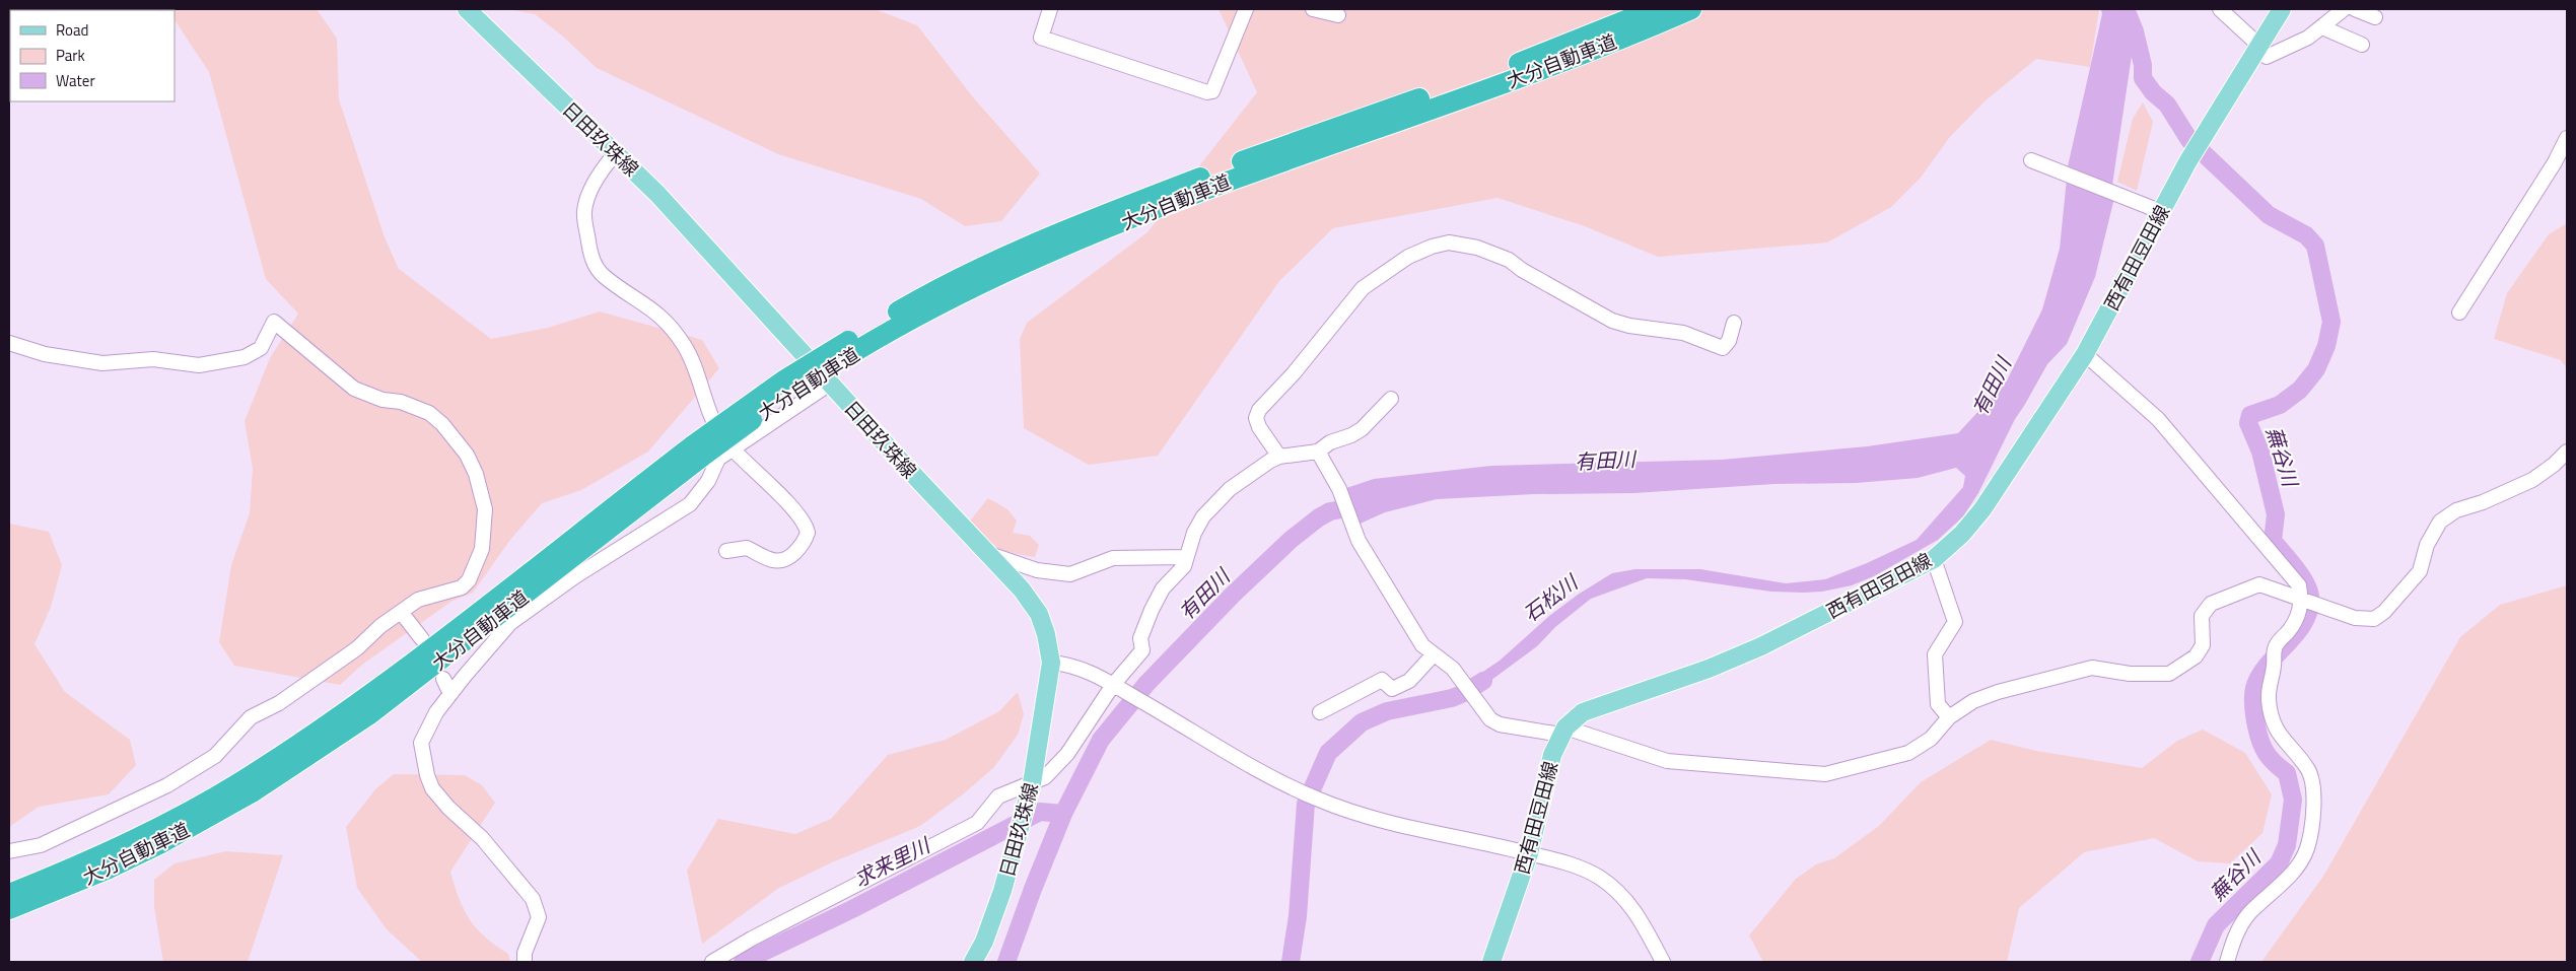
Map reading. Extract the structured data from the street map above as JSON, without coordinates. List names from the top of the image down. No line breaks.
{"streets":{"highway":["大分自動車道"],"main road":["日田玖珠線","西有田豆田線"]},"water":["有田川","蕪谷川","石松川","求来里川"],"legend":["Road","Park","Water"]}
